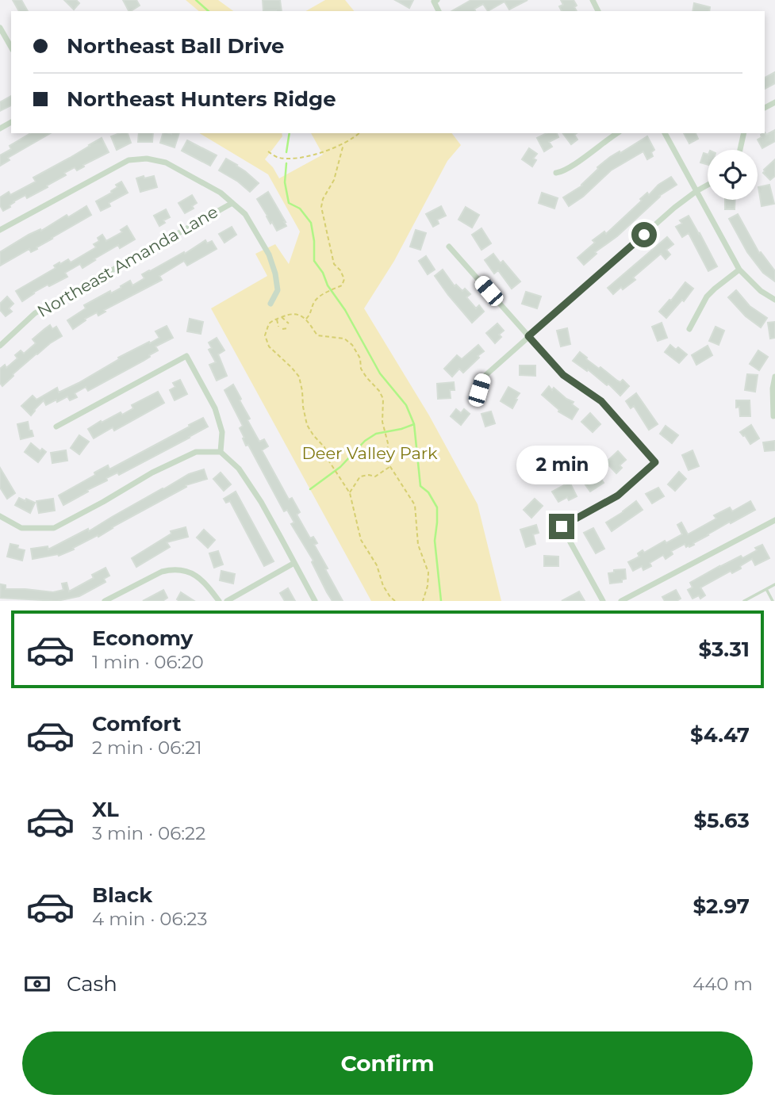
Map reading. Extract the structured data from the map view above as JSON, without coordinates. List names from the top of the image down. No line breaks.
{"streets":{"street":["Northeast Amanda Lane"]},"parks":["Deer Valley Park"],"page":{"banner":["Northeast Ball Drive","Northeast Hunters Ridge"],"bubble":"2 min","list":[{"name":"Economy","note":"1 min · 06:20","value":"$3.31"},{"name":"Comfort","note":"2 min · 06:21","value":"$4.47"},{"name":"XL","note":"3 min · 06:22","value":"$5.63"},{"name":"Black","note":"4 min · 06:23","value":"$2.97"}],"pay":["Cash","440 m"],"buttons":"Confirm"}}
